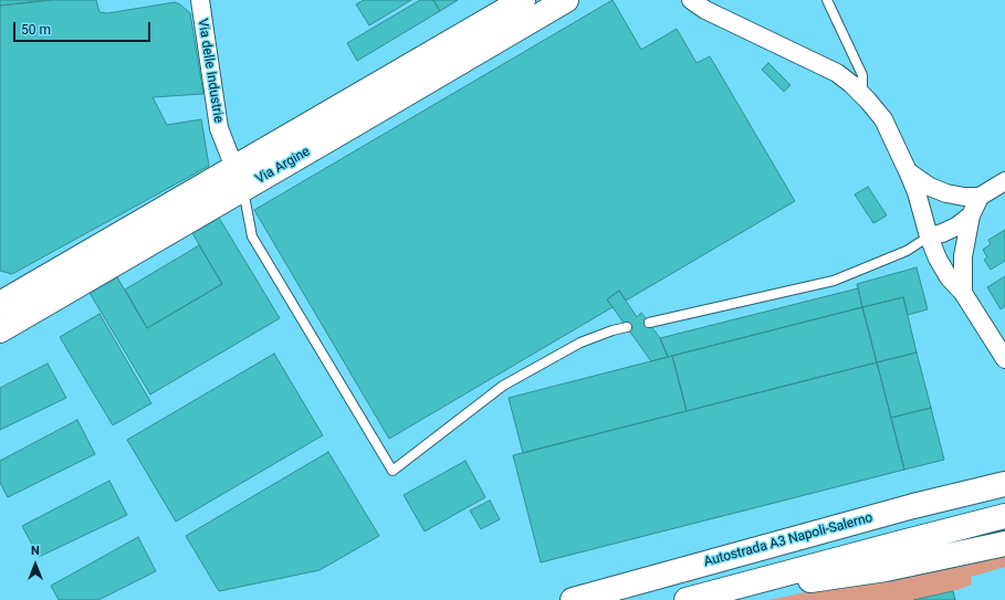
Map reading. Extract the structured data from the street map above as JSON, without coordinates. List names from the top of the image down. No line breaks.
{"streets":{"main road":["Via Argine","Autostrada A3 Napoli-Salerno"],"street":["Via delle Industrie"]},"crossings":[["Via delle Industrie","Via Argine"]],"scale_bar":"50 m","north":"top"}
